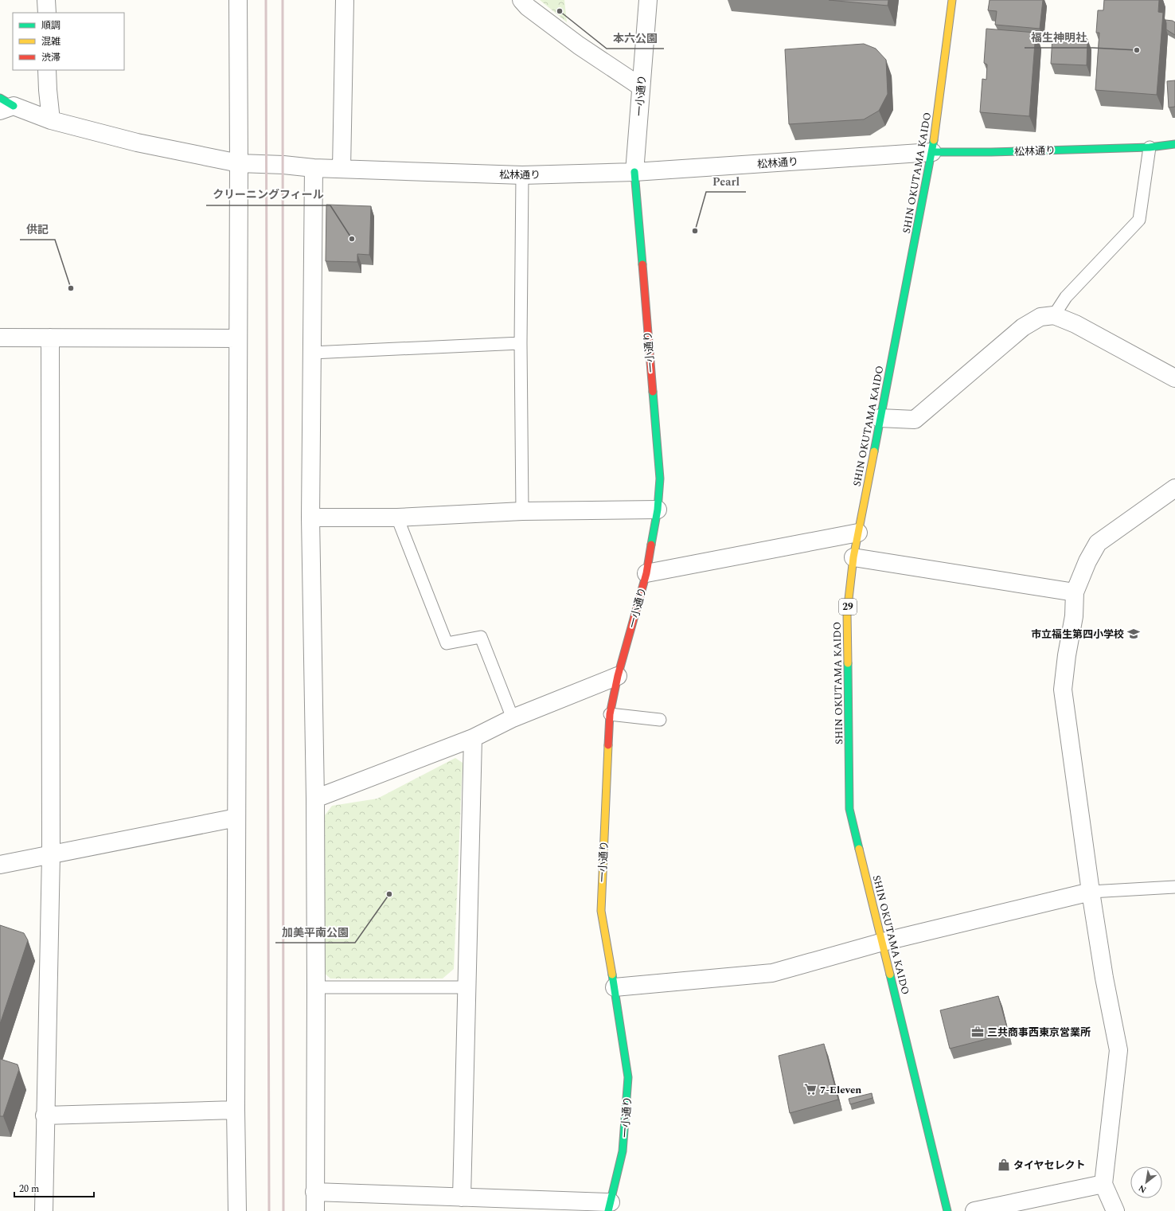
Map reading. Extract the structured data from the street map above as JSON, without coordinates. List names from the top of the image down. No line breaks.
{"streets":{"street":["一小通り","松林通り","SHIN OKUTAMA KAIDO","29"]},"crossings":[["一小通り","松林通り"],["松林通り","SHIN OKUTAMA KAIDO"]],"places":{"other":["本六公園","福生神明社","Pearl","クリーニングフィール","供記","加美平南公園"],"school or university":["市立福生第四小学校"],"office":["三共商事西東京営業所"],"supermarket":["7-Eleven"],"shop":["タイヤセレクト"]},"legend":["順調","混雑","渋滞"],"scale_bar":"20 m","north":"bottom left"}
